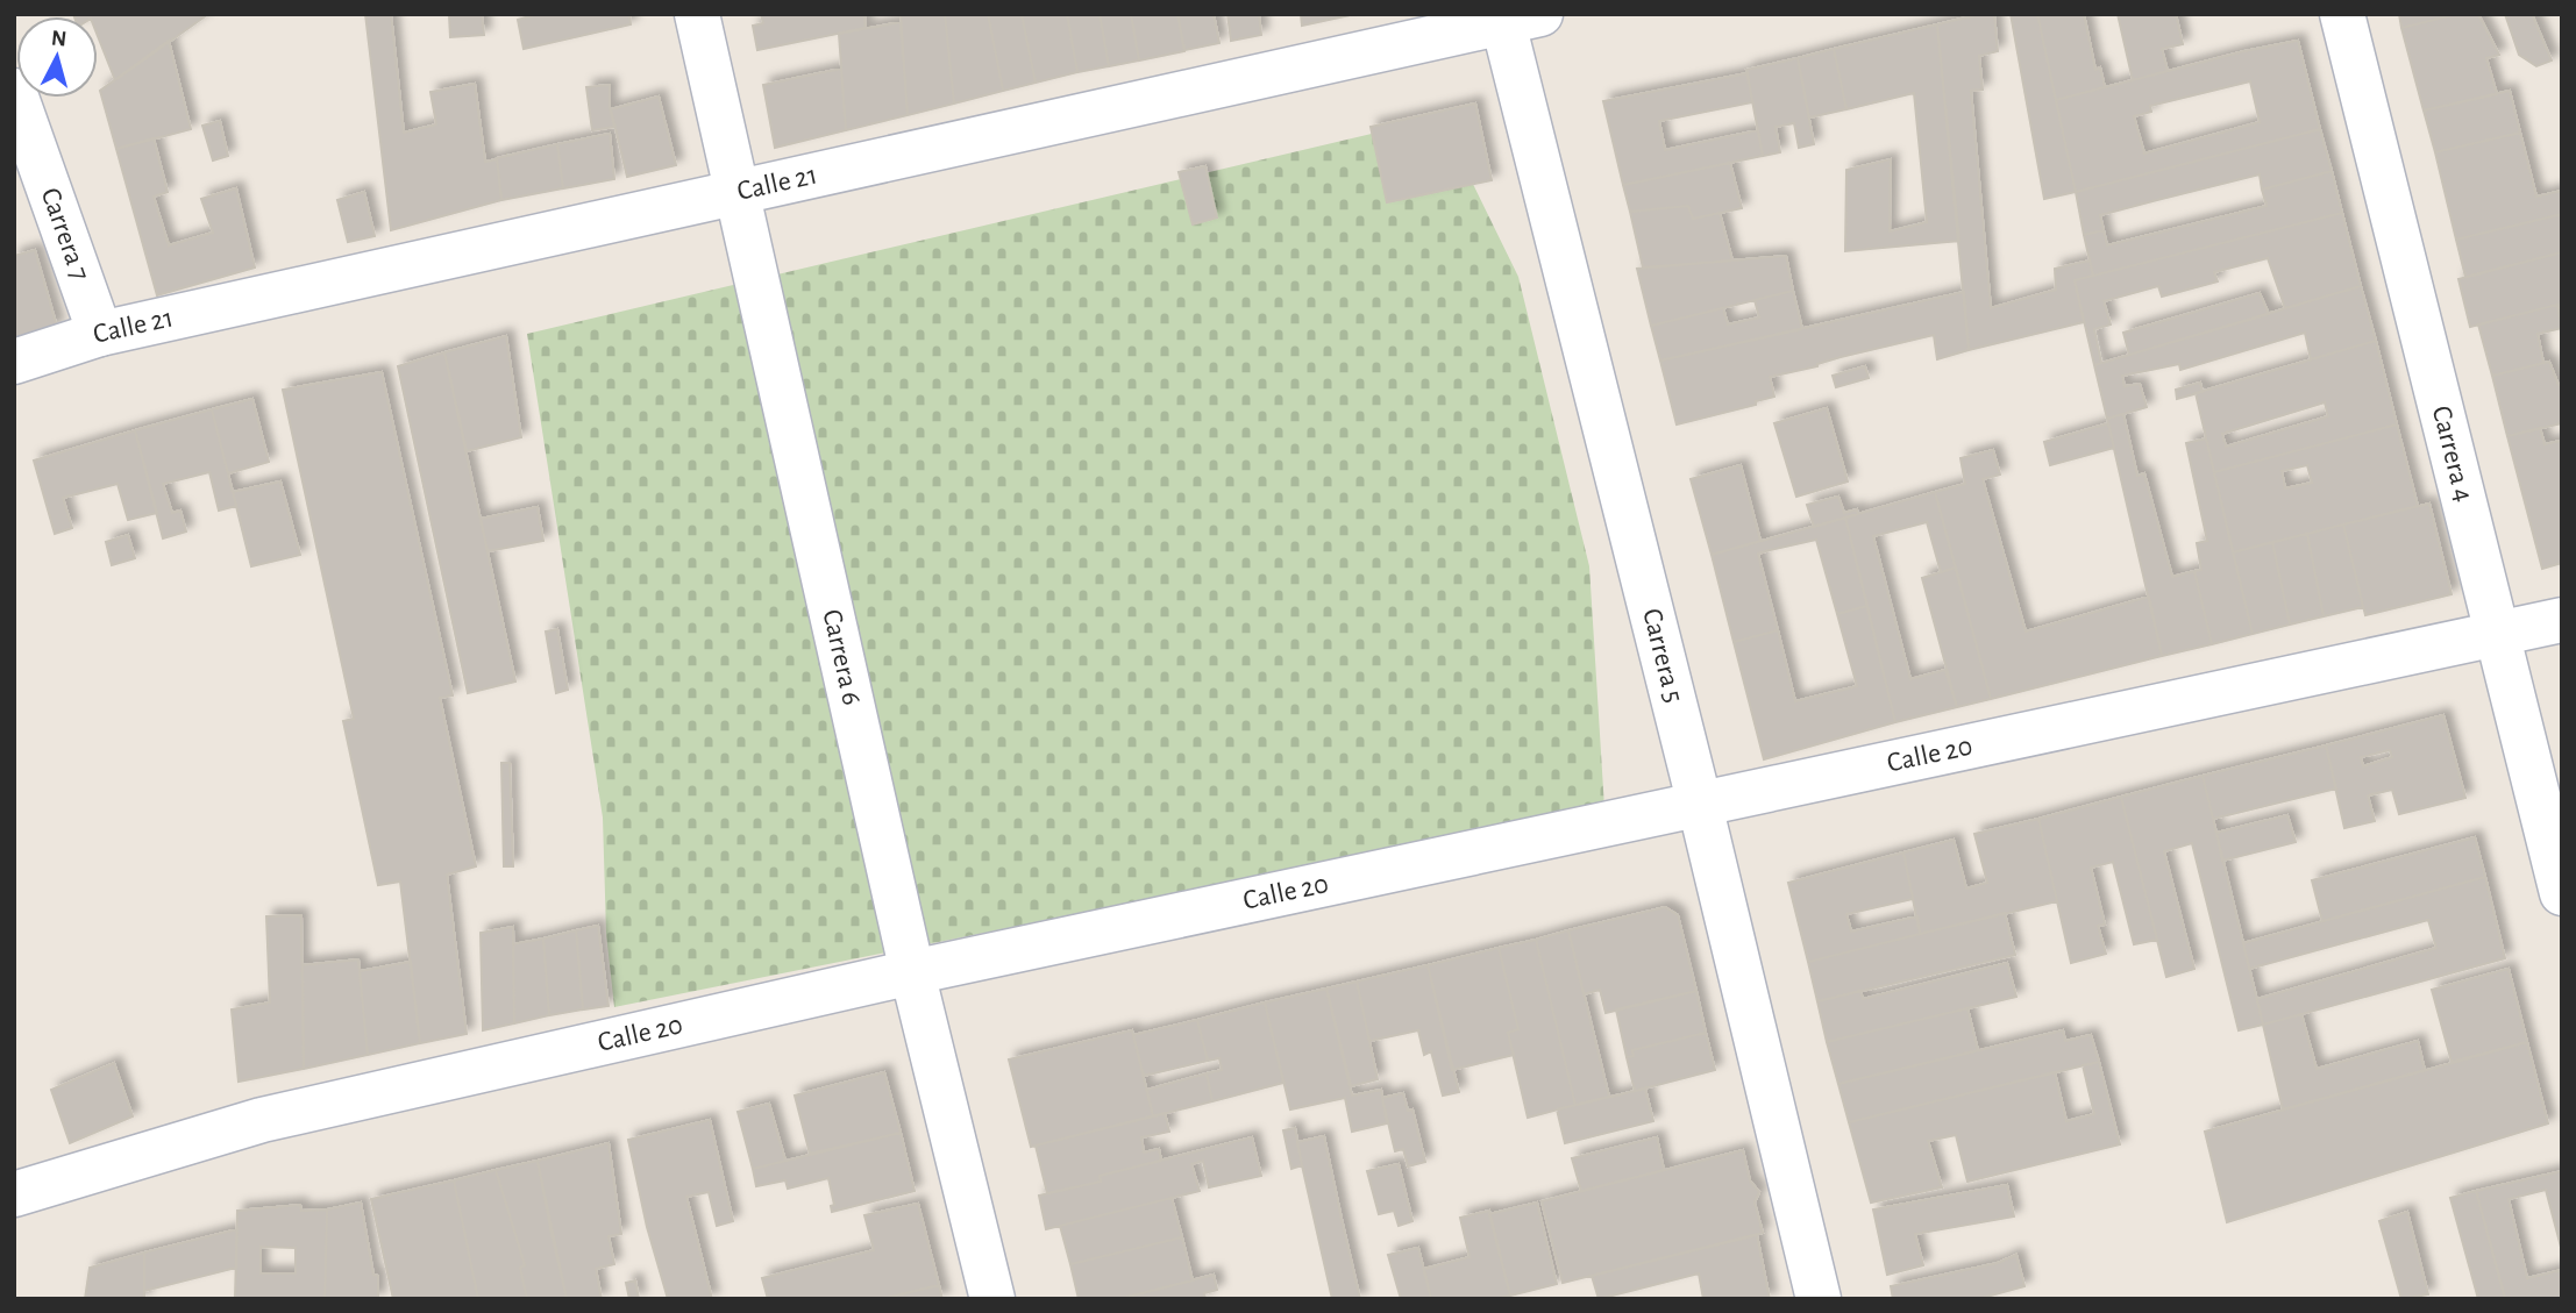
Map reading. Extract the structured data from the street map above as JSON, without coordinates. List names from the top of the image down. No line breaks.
{"streets":{"street":["Calle 21","Carrera 7","Carrera 4","Carrera 5","Carrera 6","Calle 20"]},"crossings":[["Calle 21","Carrera 7"],["Calle 21","Carrera 5"],["Calle 21","Carrera 6"],["Carrera 4","Calle 20"],["Carrera 5","Calle 20"],["Carrera 6","Calle 20"]],"north":"top"}
